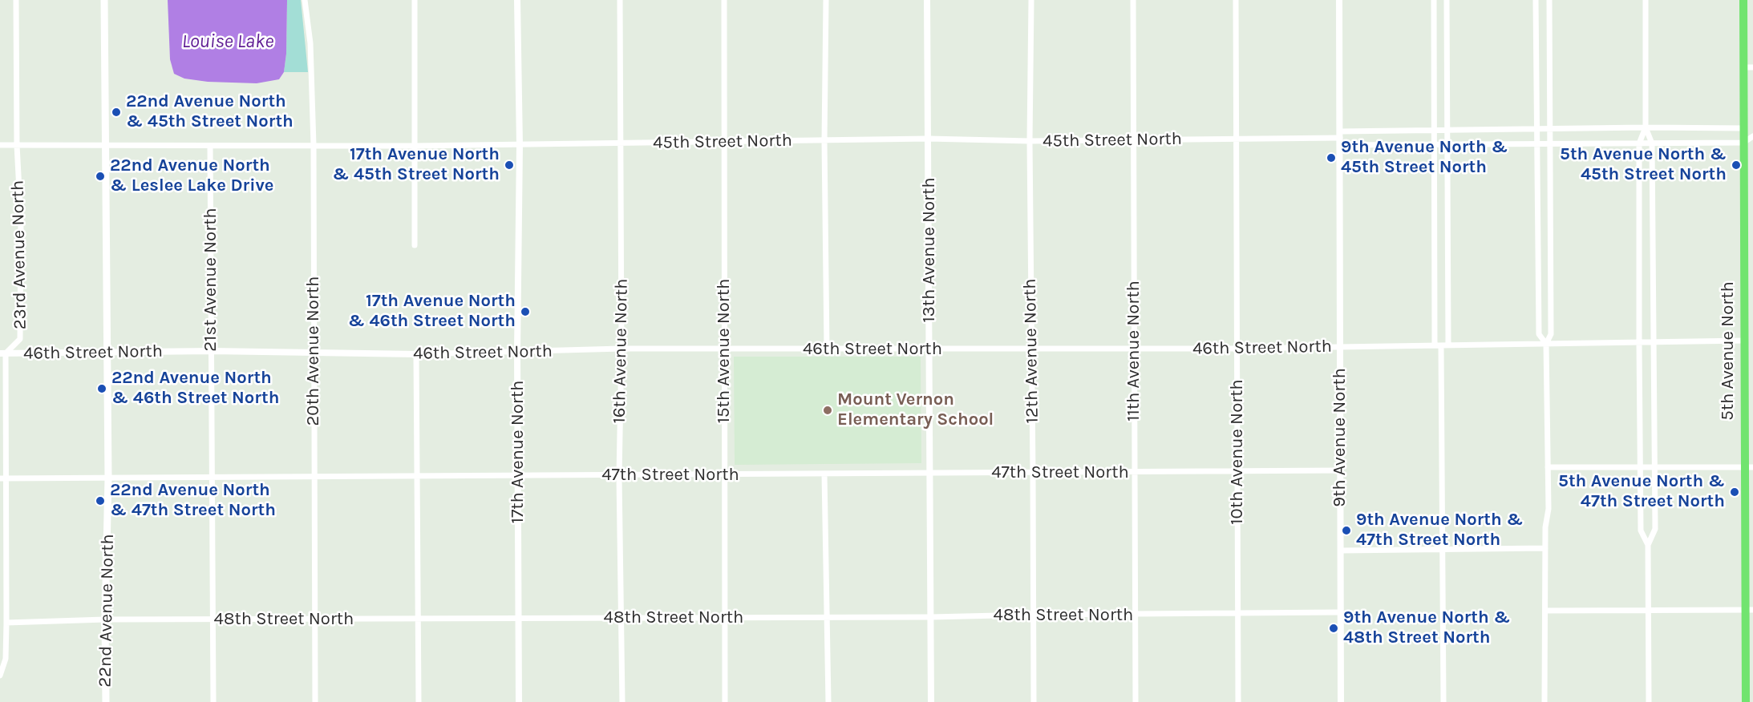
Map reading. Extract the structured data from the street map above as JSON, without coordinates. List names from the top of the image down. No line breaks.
{"streets":{"main road":["5th Avenue North","22nd Avenue North"],"street":["45th Street North","13th Avenue North","23rd Avenue North","21st Avenue North","46th Street North","20th Avenue North","16th Avenue North","15th Avenue North","12th Avenue North","11th Avenue North","9th Avenue North","17th Avenue North","10th Avenue North","47th Street North","48th Street North"]},"crossings":[["45th Street North","13th Avenue North"],["45th Street North","23rd Avenue North"],["45th Street North","21st Avenue North"],["45th Street North","20th Avenue North"],["45th Street North","16th Avenue North"],["45th Street North","15th Avenue North"],["45th Street North","12th Avenue North"],["45th Street North","11th Avenue North"],["45th Street North","5th Avenue North"],["45th Street North","9th Avenue North"],["45th Street North","17th Avenue North"],["45th Street North","10th Avenue North"],["45th Street North","22nd Avenue North"],["13th Avenue North","46th Street North"],["13th Avenue North","47th Street North"],["13th Avenue North","48th Street North"],["23rd Avenue North","46th Street North"],["23rd Avenue North","47th Street North"],["23rd Avenue North","48th Street North"],["21st Avenue North","46th Street North"],["21st Avenue North","47th Street North"],["21st Avenue North","48th Street North"],["46th Street North","20th Avenue North"],["46th Street North","16th Avenue North"],["46th Street North","15th Avenue North"],["46th Street North","12th Avenue North"],["46th Street North","11th Avenue North"],["46th Street North","5th Avenue North"],["46th Street North","9th Avenue North"],["46th Street North","17th Avenue North"],["46th Street North","10th Avenue North"],["46th Street North","22nd Avenue North"],["20th Avenue North","47th Street North"],["20th Avenue North","48th Street North"],["16th Avenue North","47th Street North"],["16th Avenue North","48th Street North"],["15th Avenue North","47th Street North"],["15th Avenue North","48th Street North"],["12th Avenue North","47th Street North"],["12th Avenue North","48th Street North"],["11th Avenue North","47th Street North"],["11th Avenue North","48th Street North"],["9th Avenue North","47th Street North"],["9th Avenue North","48th Street North"],["17th Avenue North","47th Street North"],["17th Avenue North","48th Street North"],["10th Avenue North","47th Street North"],["10th Avenue North","48th Street North"],["47th Street North","22nd Avenue North"],["22nd Avenue North","48th Street North"]],"water":["Louise Lake"],"places":["22nd Avenue North & 45th Street North","9th Avenue North & 45th Street North","17th Avenue North & 45th Street North","5th Avenue North & 45th Street North","22nd Avenue North & Leslee Lake Drive","17th Avenue North & 46th Street North","22nd Avenue North & 46th Street North","Mount Vernon Elementary School","5th Avenue North & 47th Street North","22nd Avenue North & 47th Street North","9th Avenue North & 47th Street North","9th Avenue North & 48th Street North"]}
